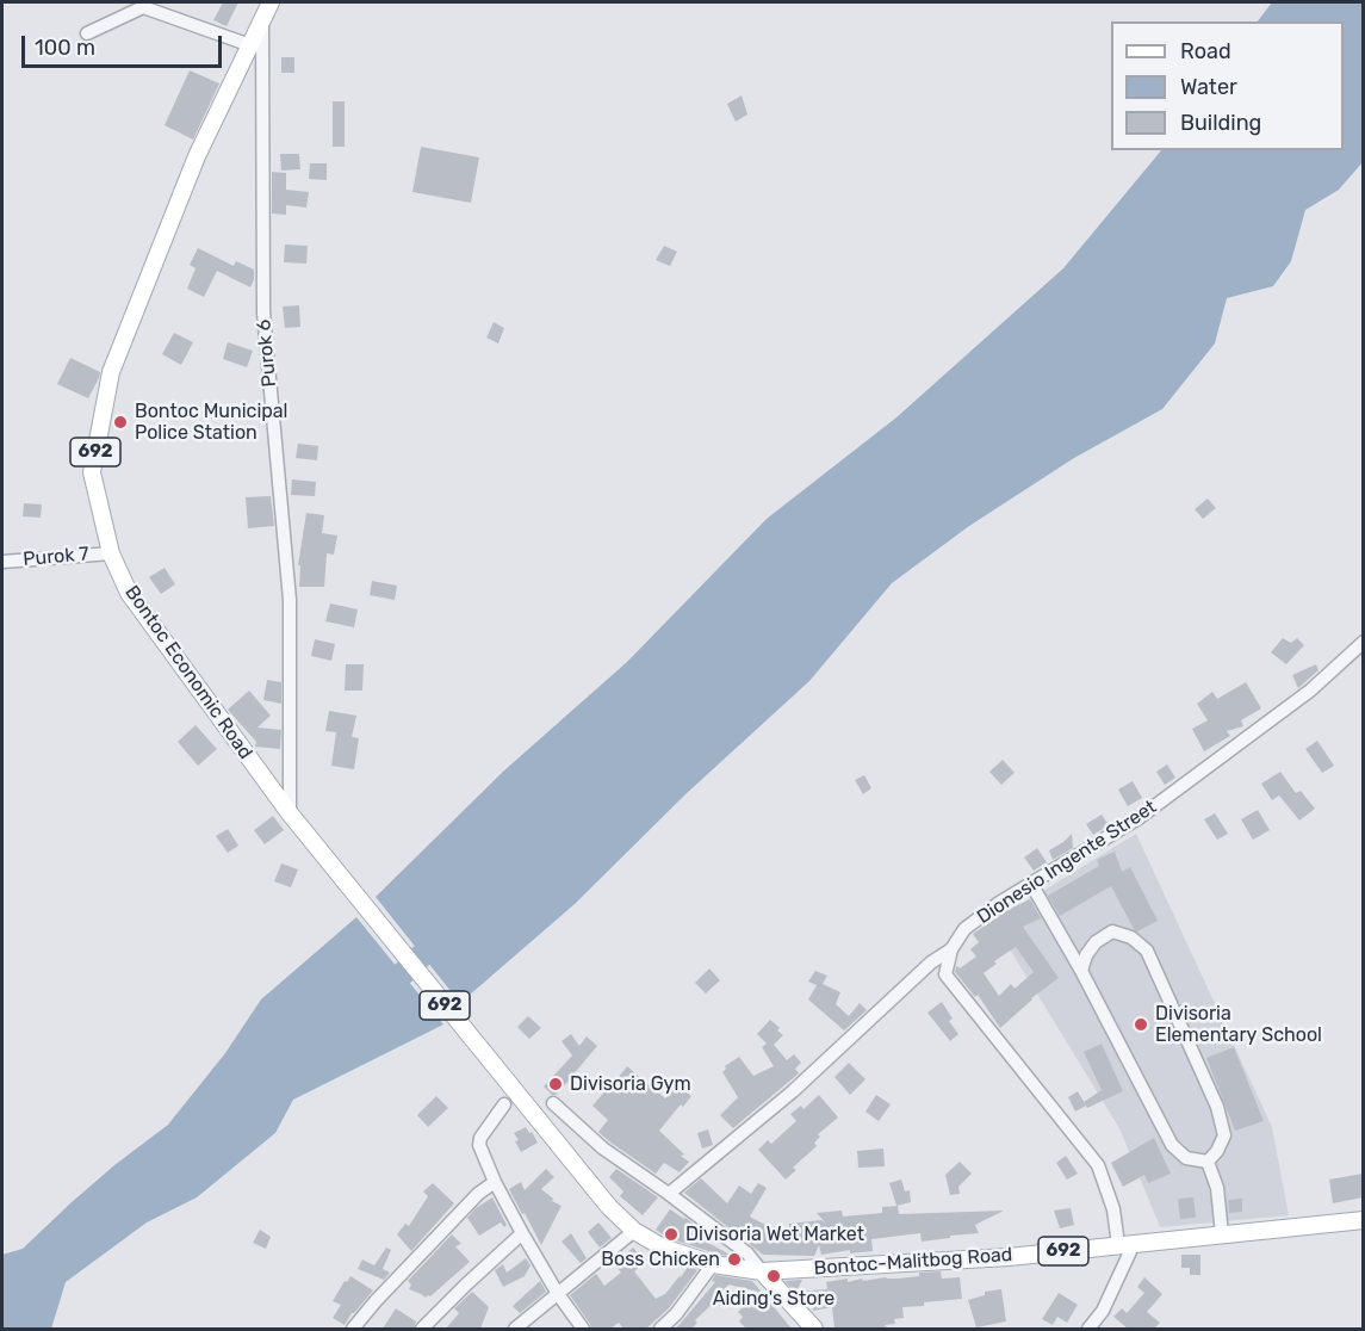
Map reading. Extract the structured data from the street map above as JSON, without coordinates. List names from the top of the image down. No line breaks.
{"streets":{"main road":["692","Bontoc Economic Road","Bontoc-Malitbog Road"],"street":["Purok 6","Purok 7","Dionesio Ingente Street"]},"crossings":[["Purok 6","Bontoc Economic Road"],["692","Bontoc Economic Road"],["692","Bontoc-Malitbog Road"],["Purok 7","Bontoc Economic Road"]],"places":["Bontoc Municipal Police Station","Divisoria Elementary School","Divisoria Gym","Divisoria Wet Market","Boss Chicken","Aiding's Store"],"legend":["Road","Water","Building"],"scale_bar":"100 m"}
